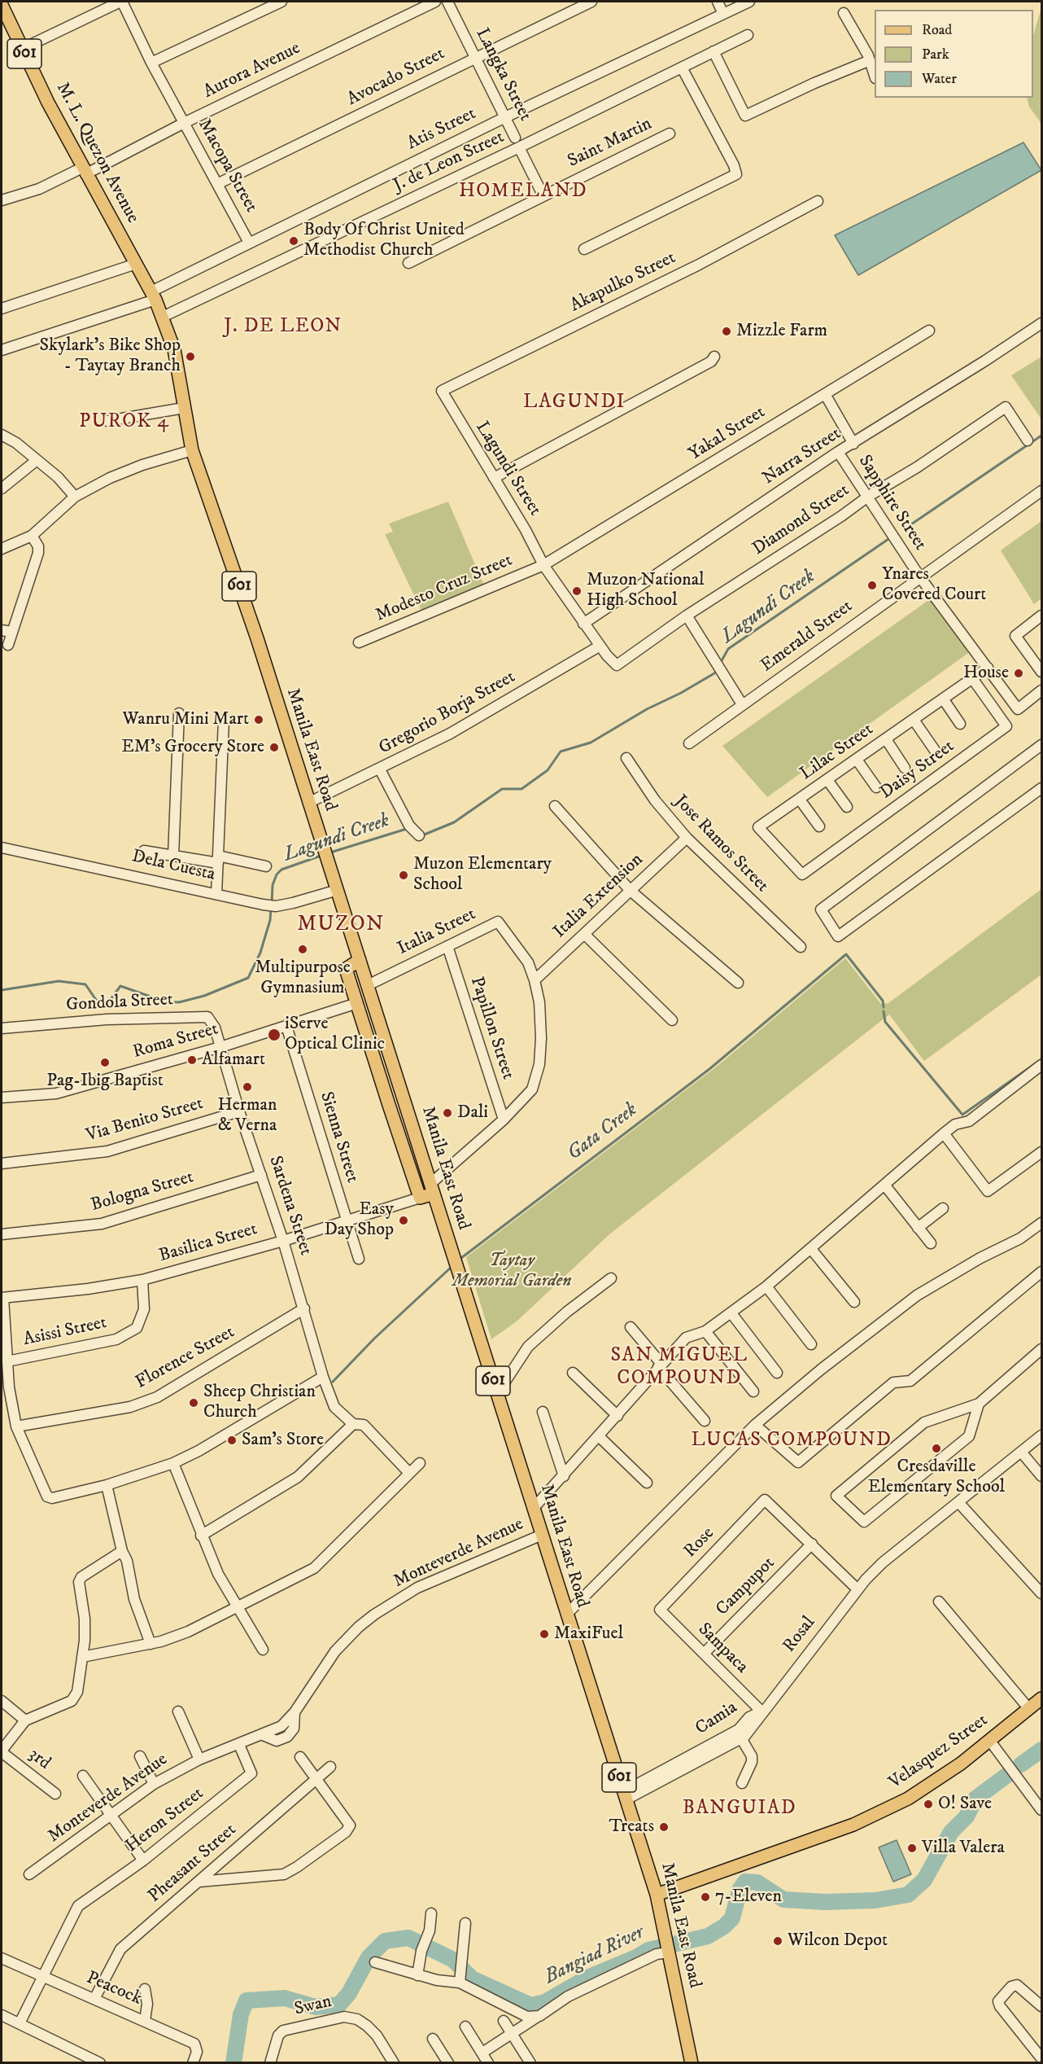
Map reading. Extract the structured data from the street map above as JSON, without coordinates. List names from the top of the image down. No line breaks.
{"streets":{"main road":["601","M. L. Quezon Avenue","Manila East Road","Velasquez Street"],"street":["Aurora Avenue","Langka Street","Avocado Street","Atis Street","Saint Martin","J. de Leon Street","Macopa Street","Akapulko Street","Yakal Street","Narra Street","Lagundi Street","Sapphire Street","Diamond Street","Modesto Cruz Street","Emerald Street","Gregorio Borja Street","Lilac Street","Daisy Street","Jose Ramos Street","Dela Cuesta","Italia Extension","Italia Street","Gondola Street","Papillon Street","Roma Street","Via Benito Street","Sienna Street","Bologna Street","Sardena Street","Basilica Street","Asissi Street","Florence Street","Rose","Monteverde Avenue","Campupot","Rosal","Sampaca","Camia","3rd","Heron Street","Pheasant Street","Peacock","Swan"]},"crossings":[["Aurora Avenue","M. L. Quezon Avenue"],["Aurora Avenue","Macopa Street"],["Langka Street","Avocado Street"],["Langka Street","Atis Street"],["Avocado Street","Macopa Street"],["Atis Street","M. L. Quezon Avenue"],["Atis Street","Macopa Street"],["M. L. Quezon Avenue","J. de Leon Street"],["M. L. Quezon Avenue","Manila East Road"],["J. de Leon Street","Manila East Road"],["Akapulko Street","Lagundi Street"],["Yakal Street","Lagundi Street"],["Yakal Street","Modesto Cruz Street"],["Narra Street","Lagundi Street"],["Narra Street","Sapphire Street"],["Lagundi Street","Diamond Street"],["Lagundi Street","Modesto Cruz Street"],["Lagundi Street","Gregorio Borja Street"],["Sapphire Street","Diamond Street"],["Sapphire Street","Emerald Street"],["Sapphire Street","Lilac Street"],["Gregorio Borja Street","Manila East Road"],["Manila East Road","Dela Cuesta"],["Manila East Road","Italia Street"],["Manila East Road","Monteverde Avenue"],["Manila East Road","Camia"],["Manila East Road","Velasquez Street"],["Lilac Street","Daisy Street"],["Jose Ramos Street","Italia Extension"],["Italia Extension","Italia Street"],["Italia Street","Papillon Street"],["Gondola Street","Roma Street"],["Gondola Street","Sardena Street"],["Roma Street","Sienna Street"],["Roma Street","Sardena Street"],["Via Benito Street","Sardena Street"],["Sienna Street","Basilica Street"],["Bologna Street","Sardena Street"],["Sardena Street","Basilica Street"],["Sardena Street","Florence Street"],["Basilica Street","Asissi Street"],["Rose","Campupot"],["Rose","Sampaca"],["Monteverde Avenue","Heron Street"],["Campupot","Sampaca"],["Rosal","Sampaca"],["Rosal","Camia"],["Sampaca","Camia"],["Heron Street","Peacock"],["Pheasant Street","Peacock"]],"districts":["HOMELAND","J. DE LEON","LAGUNDI","PUROK 4","MUZON","SAN MIGUEL COMPOUND","LUCAS COMPOUND","BANGUIAD"],"water":["Lagundi Creek","Gata Creek","Bangiad River"],"parks":["Taytay Memorial Garden"],"places":["Body Of Christ United Methodist Church","Mizzle Farm","Skylark's Bike Shop - Taytay Branch","Ynares Covered Court","Muzon National High School","House","Wanru Mini Mart","EM's Grocery Store","Muzon Elementary School","Multipurpose Gymnasium","iServe Optical Clinic","Alfamart","Pag-Ibig Baptist","Herman & Verna","Dali","Easy Day Shop","Sheep Christian Church","Sam's Store","Cresdaville Elementary School","MaxiFuel","O! Save","Treats","Villa Valera","7-Eleven","Wilcon Depot"],"legend":["Road","Park","Water"]}
